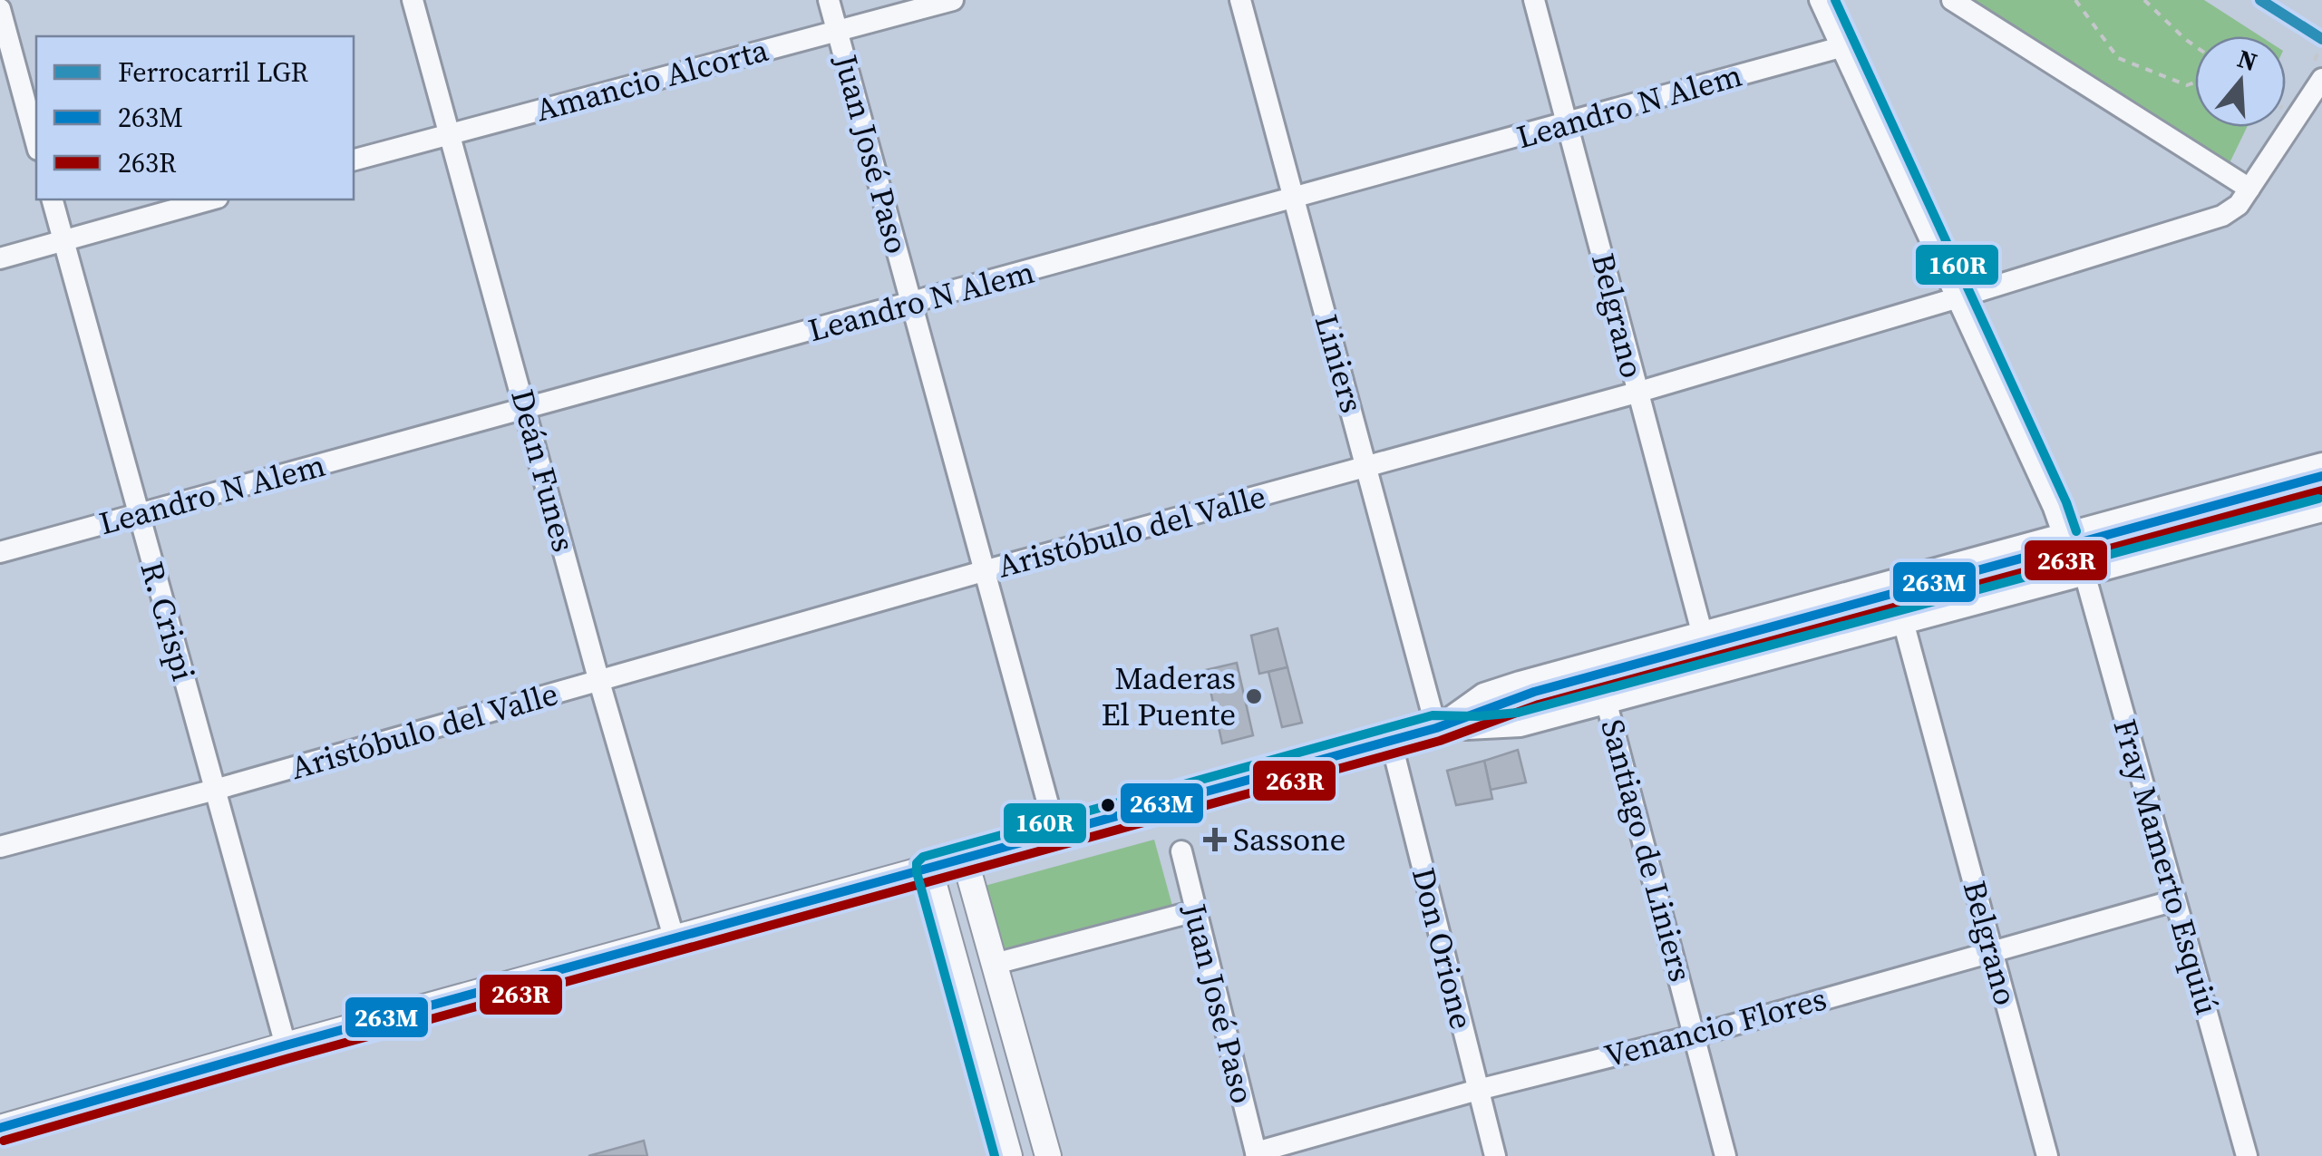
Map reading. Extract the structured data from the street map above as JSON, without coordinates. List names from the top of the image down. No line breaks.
{"streets":{"street":["Amancio Alcorta","Leandro N Alem","Juan José Paso","Belgrano","Liniers","Deán Funes","Aristóbulo del Valle","R. Crispi","Santiago de Liniers","Fray Mamerto Esquiú","Don Orione","Venancio Flores"]},"crossings":[["Amancio Alcorta","Juan José Paso"],["Amancio Alcorta","Deán Funes"],["Leandro N Alem","Juan José Paso"],["Leandro N Alem","Belgrano"],["Leandro N Alem","Liniers"],["Leandro N Alem","Deán Funes"],["Leandro N Alem","R. Crispi"],["Juan José Paso","Aristóbulo del Valle"],["Juan José Paso","Venancio Flores"],["Belgrano","Aristóbulo del Valle"],["Belgrano","Venancio Flores"],["Liniers","Aristóbulo del Valle"],["Deán Funes","Aristóbulo del Valle"],["Aristóbulo del Valle","R. Crispi"],["Santiago de Liniers","Venancio Flores"],["Fray Mamerto Esquiú","Venancio Flores"],["Don Orione","Venancio Flores"]],"places":{"other":["Maderas El Puente"],"health":["Sassone"]},"lines":["rail line LGR","transit line 160R","transit line 263M","transit line 263R"],"legend":["Ferrocarril LGR","263M","263R"],"north":"top"}
